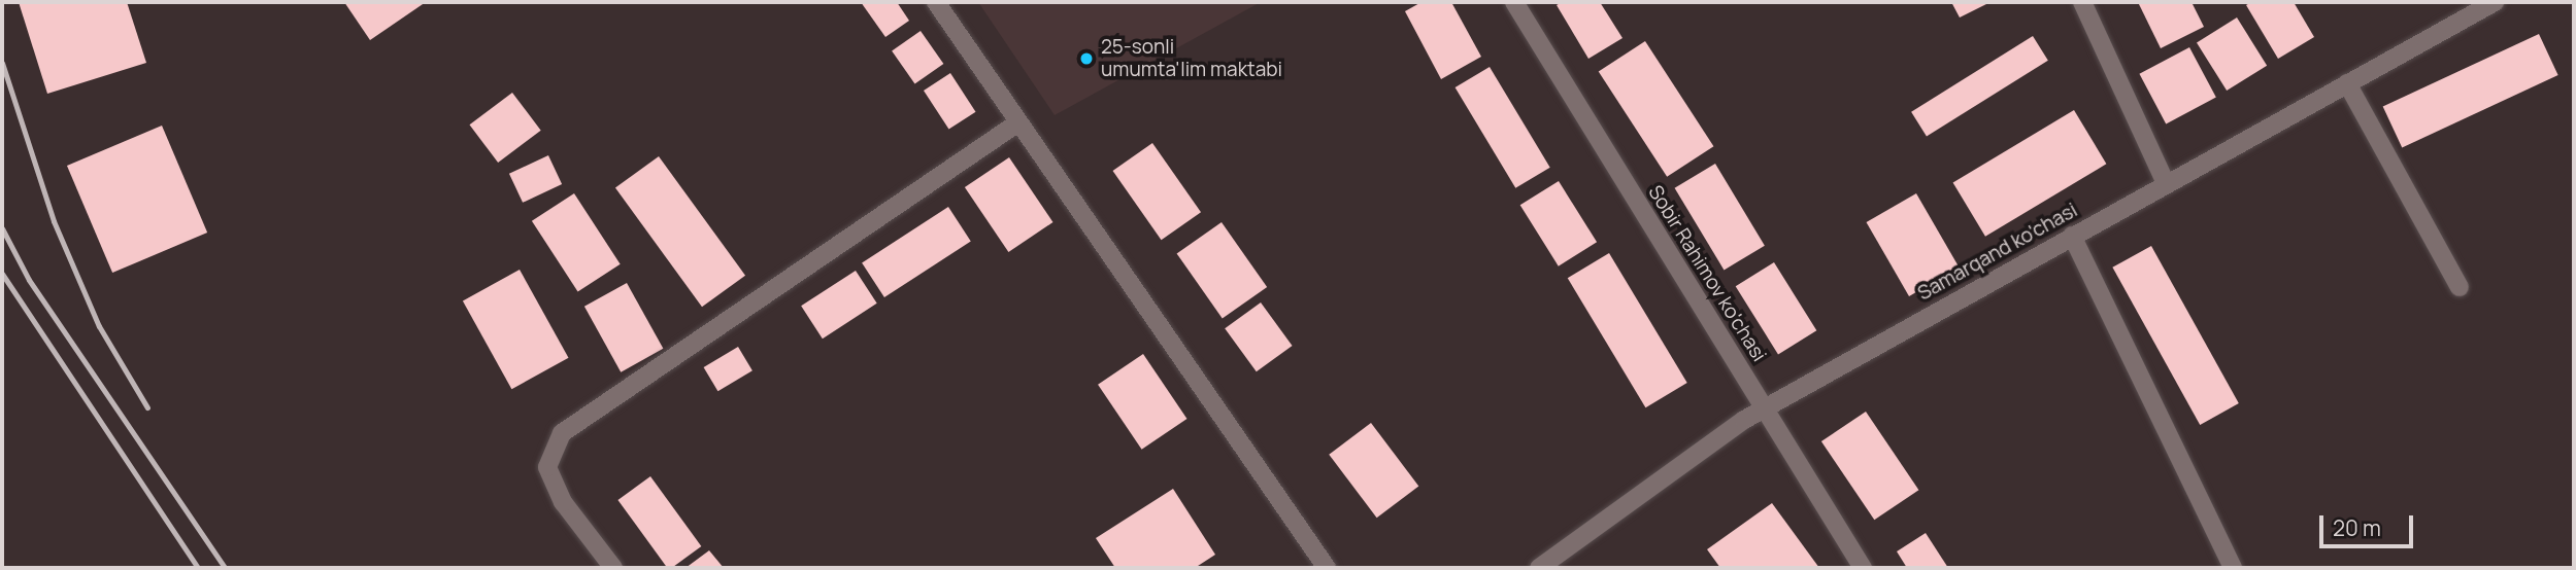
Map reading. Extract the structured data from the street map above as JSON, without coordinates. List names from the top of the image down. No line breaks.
{"streets":{"street":["Samarqand ko'chasi","Sobir Rahimov ko'chasi"]},"crossings":[["Samarqand ko'chasi","Sobir Rahimov ko'chasi"]],"places":["25-sonli umumta'lim maktabi"],"scale_bar":"20 m"}
